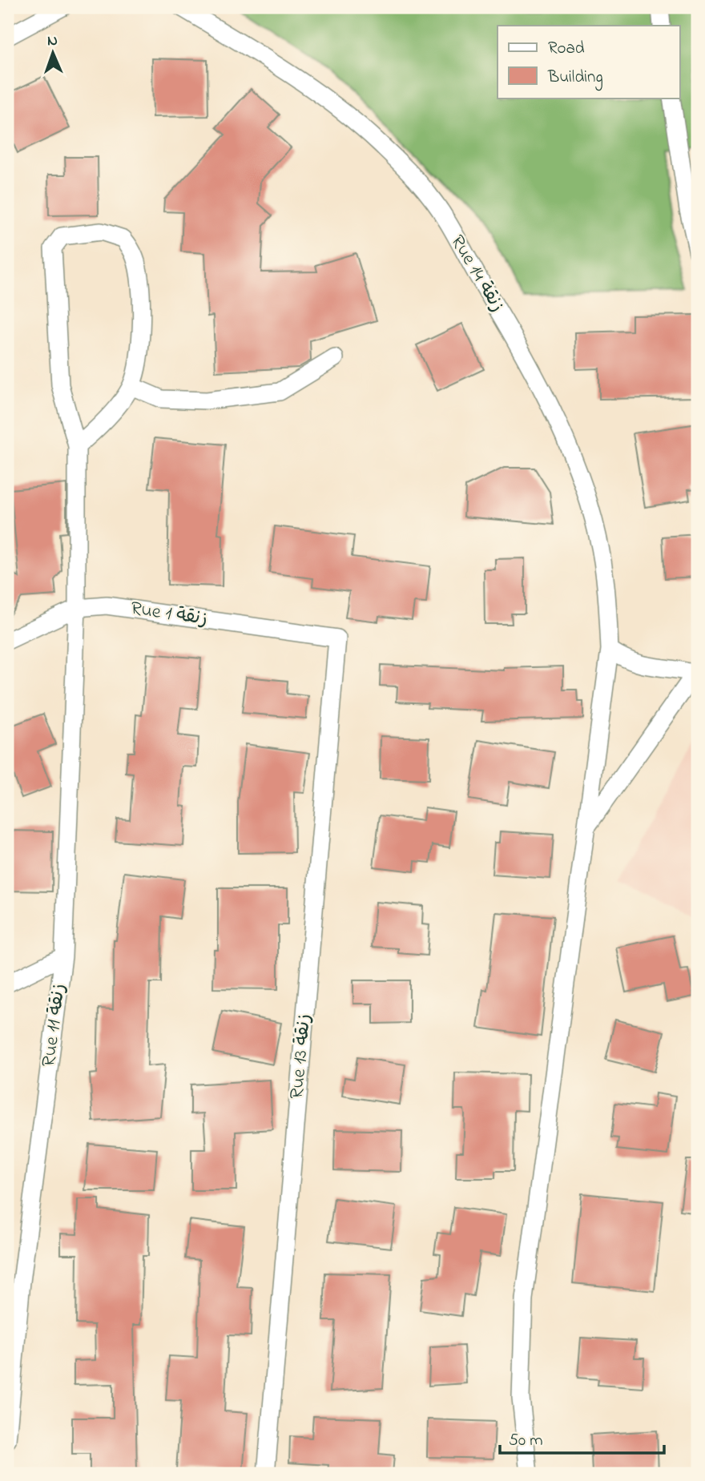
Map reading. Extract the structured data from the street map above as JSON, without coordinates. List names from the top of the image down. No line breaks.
{"streets":{"street":["Rue 14 زنقة","Rue 1 زنقة","Rue 11 زنقة","Rue 13 زنقة"]},"crossings":[["Rue 1 زنقة","Rue 11 زنقة"],["Rue 1 زنقة","Rue 13 زنقة"]],"legend":["Road","Building"],"scale_bar":"50 m","north":"top"}
